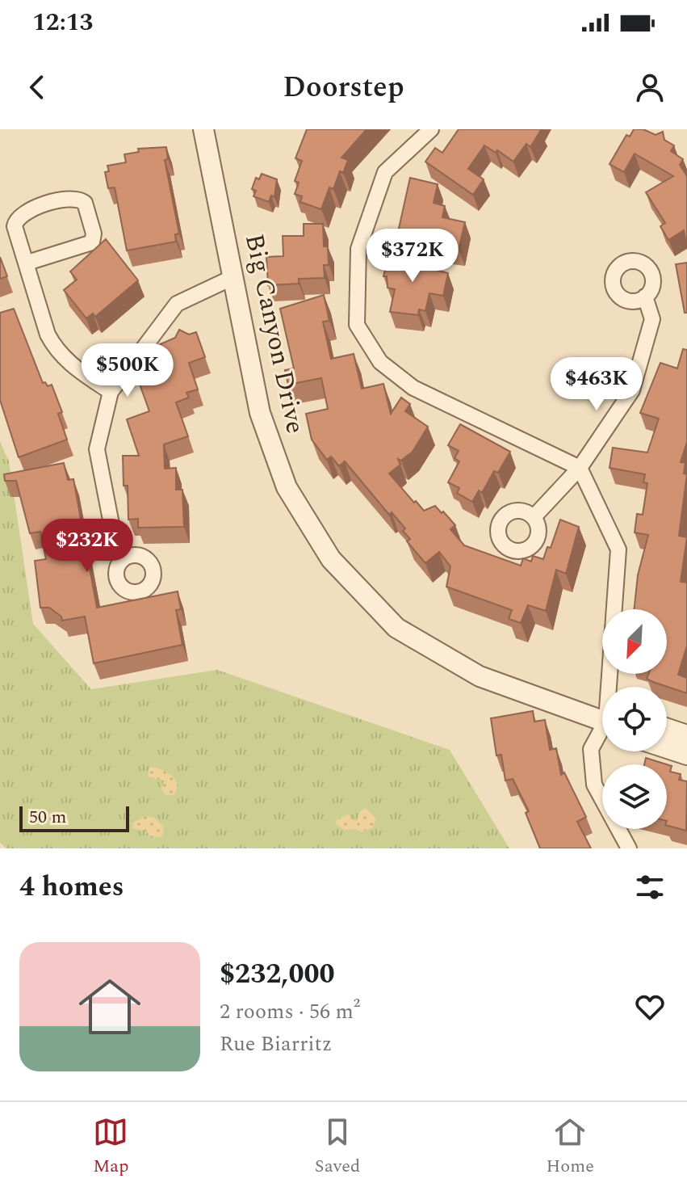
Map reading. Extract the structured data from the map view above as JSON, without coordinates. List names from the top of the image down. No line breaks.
{"streets":{"street":["Big Canyon Drive"]},"scale_bar":"50 m","north":"bottom left","page":{"status":"12:13","header":"Doorstep","price":["$372K","$500K","$463K","$232K"],"scale":"50 m","heading":"4 homes","list":[{"name":"$232,000","note":"2 rooms · 56 m² · Rue Biarritz"}],"tabs":["Map","Saved","Home"]}}
